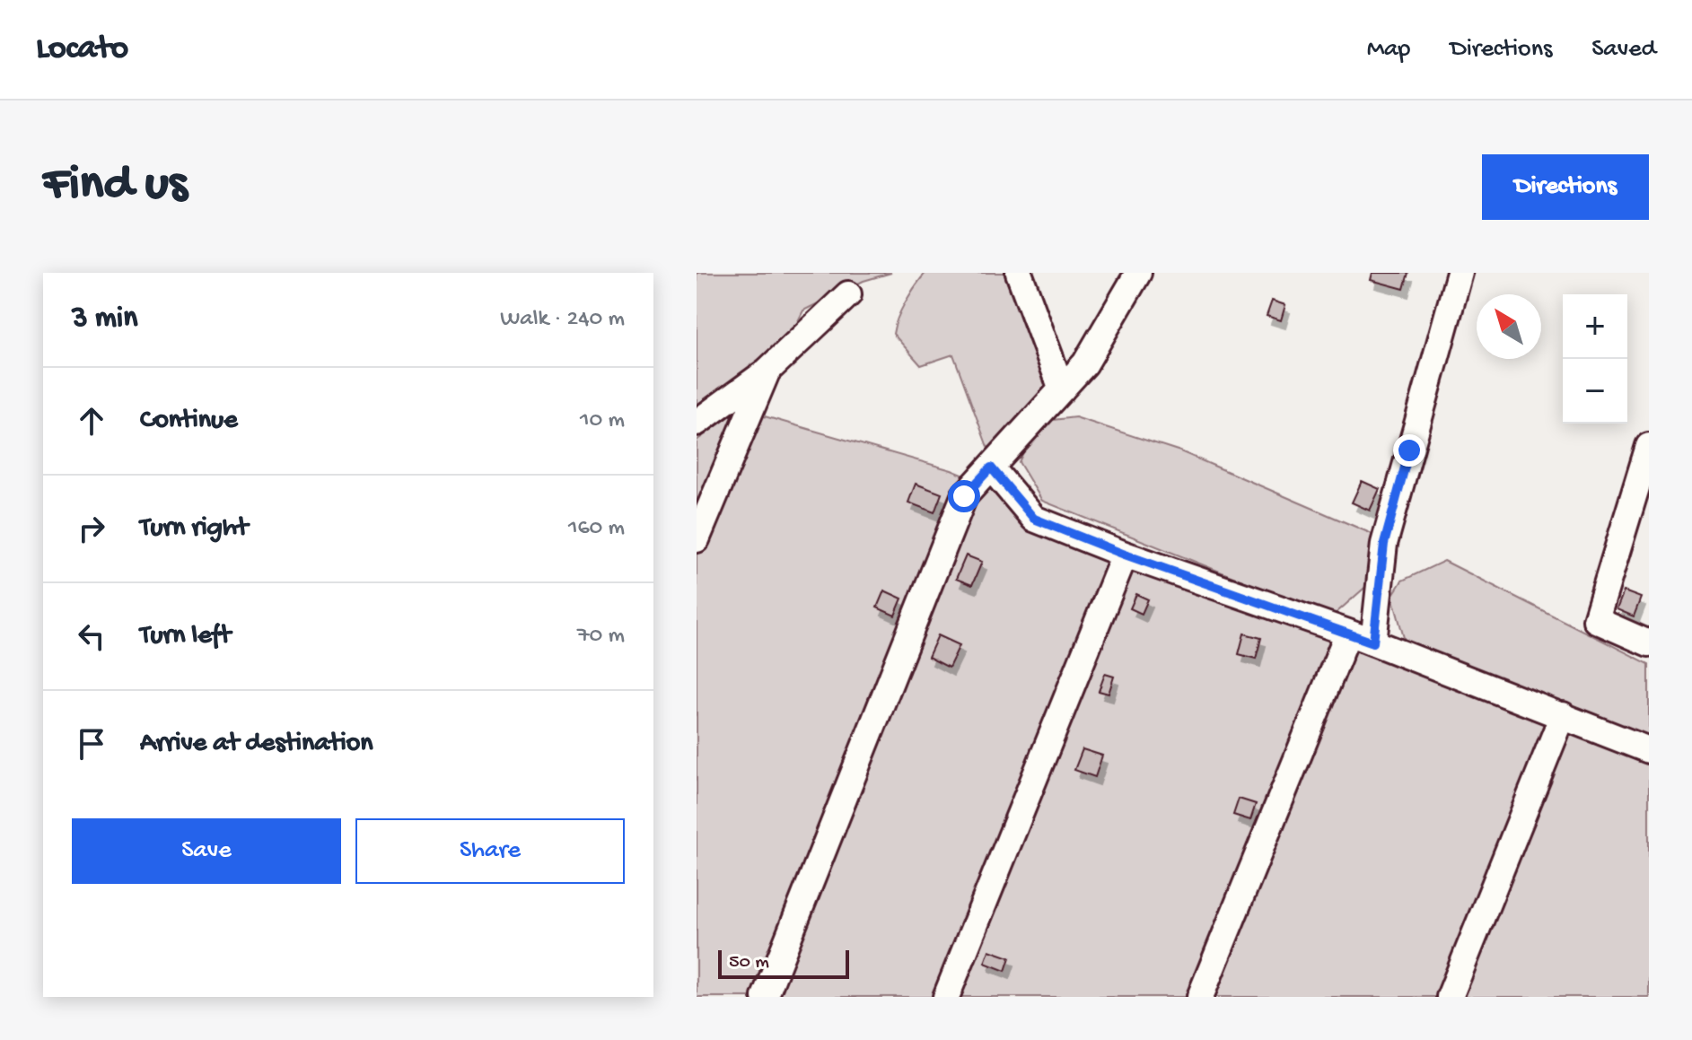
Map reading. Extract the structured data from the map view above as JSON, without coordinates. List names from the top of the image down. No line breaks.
{"scale_bar":"50 m","north":"top left","page":{"header":"Locato","nav":["Map","Directions","Saved"],"buttons":["Directions",["Save","Share"]],"title":"Find us","heading":["3 min","Walk · 240 m"],"map_buttons":["+","−"],"list":[["Continue","10 m"],["Turn right","160 m"],["Turn left","70 m"],"Arrive at destination"],"scale":"50 m"}}
